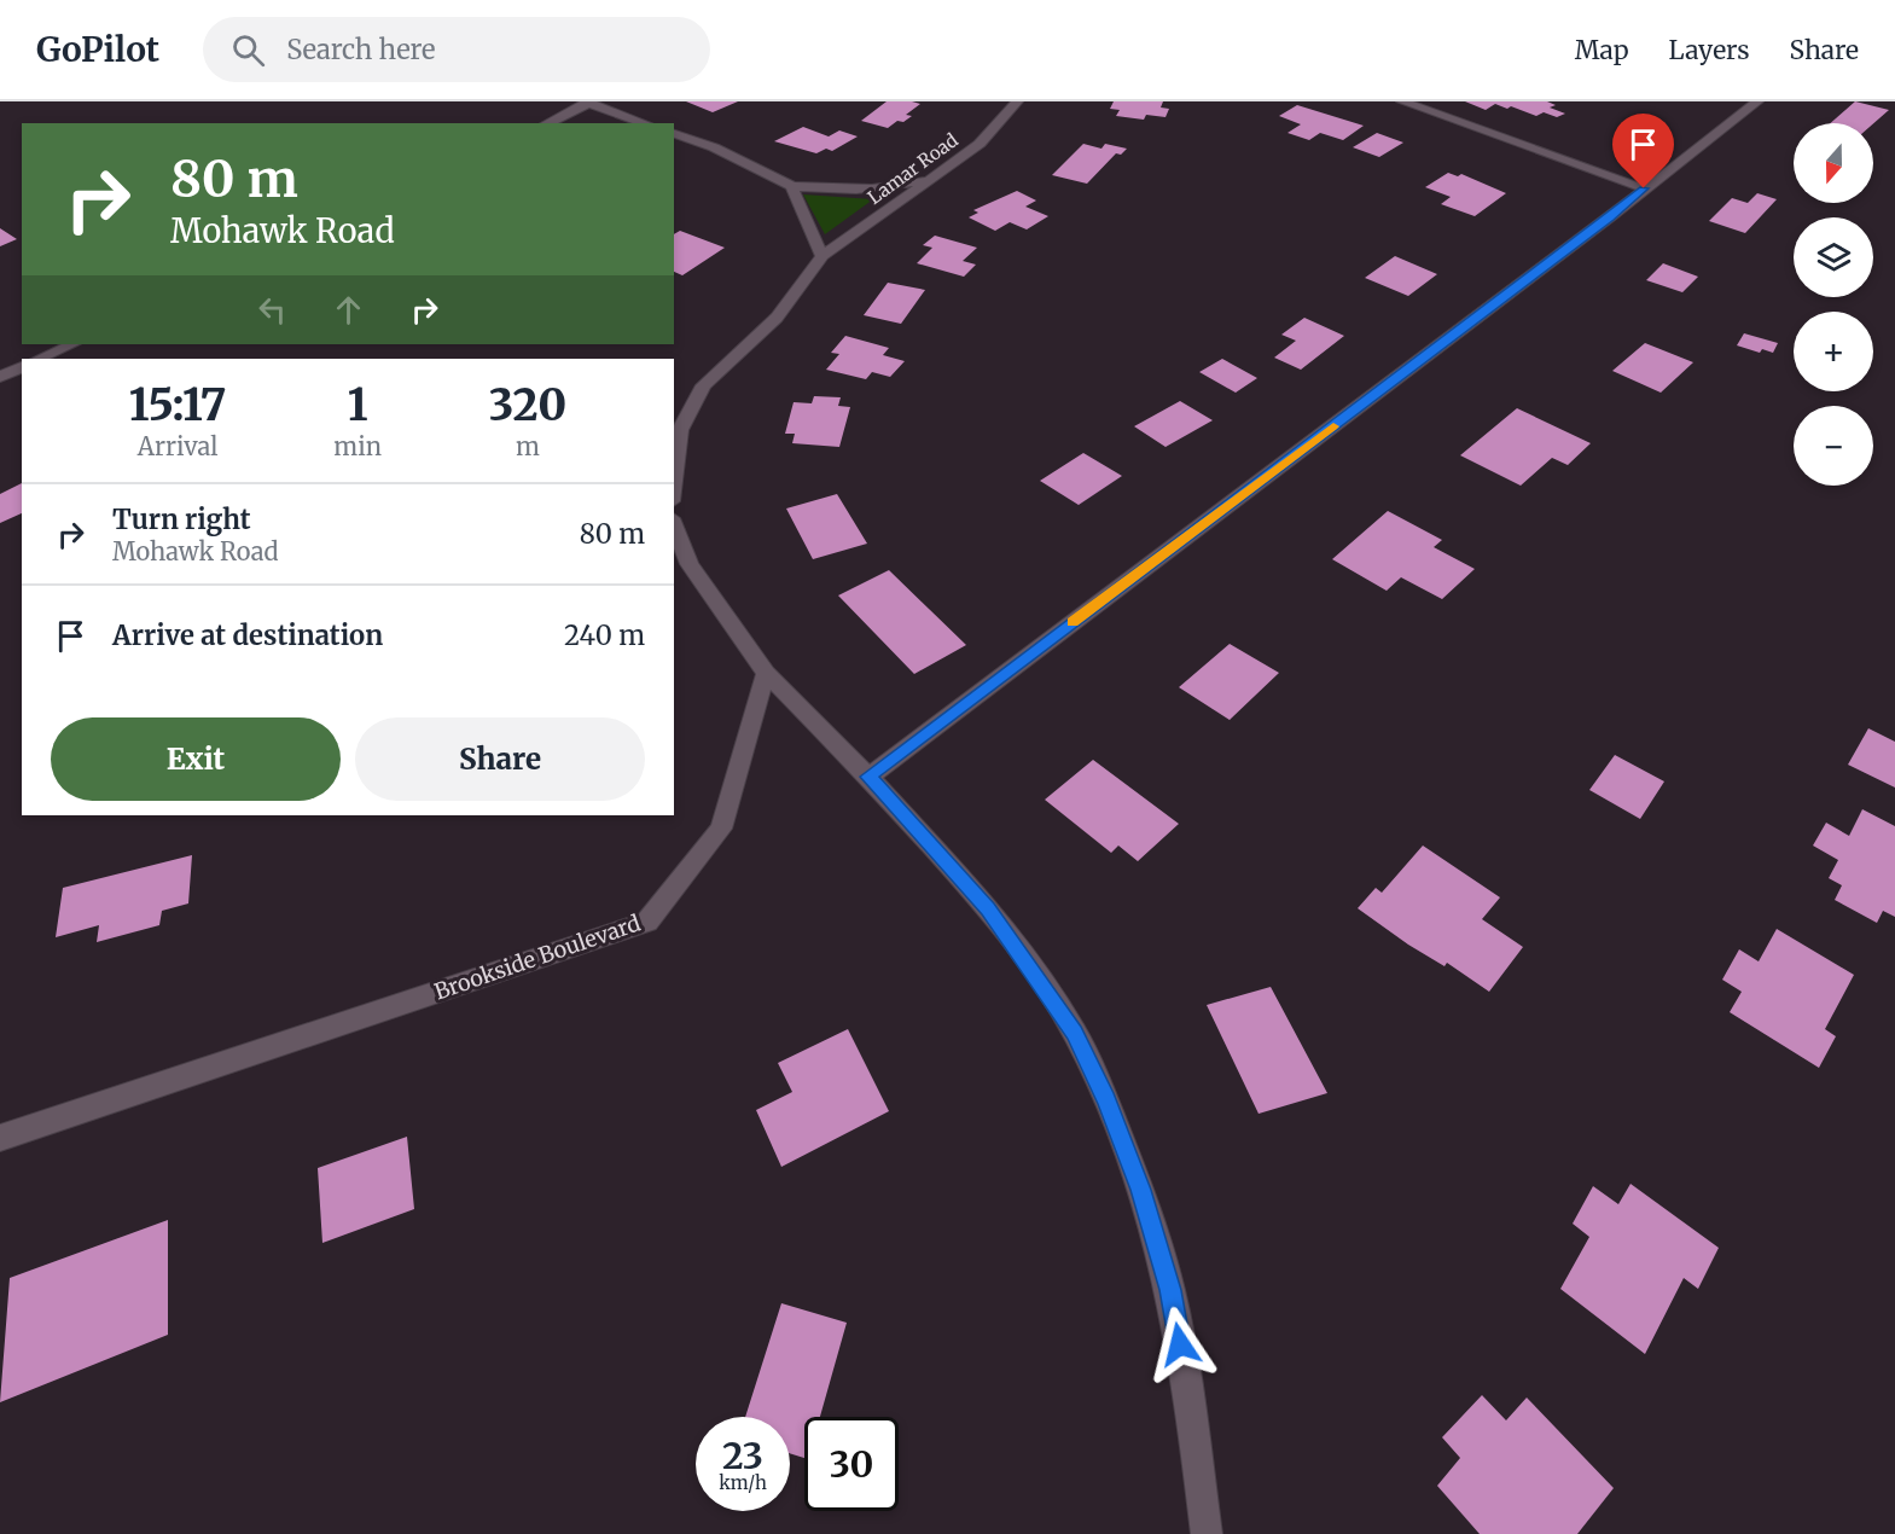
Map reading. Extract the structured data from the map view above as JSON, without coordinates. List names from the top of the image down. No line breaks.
{"streets":{"street":["Lamar Road","Brookside Boulevard"]},"north":"bottom","page":{"header":"GoPilot","search":"Search here","nav":["Map","Layers","Share"],"map_buttons":["+","−"],"turn":["80 m","Mohawk Road"],"eta":["15:17","Arrival","1","min","320","m"],"list":[{"name":"Turn right","note":"Mohawk Road","value":"80 m"},{"name":"Arrive at destination","value":"240 m"}],"buttons":["Exit","Share"],"speed":"23 km/h","limit":"30"}}
